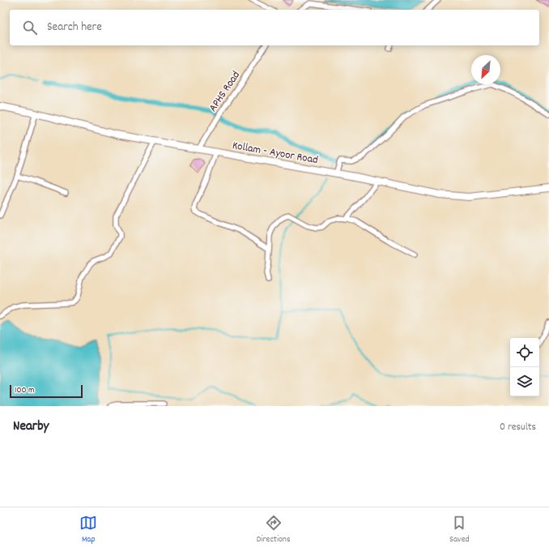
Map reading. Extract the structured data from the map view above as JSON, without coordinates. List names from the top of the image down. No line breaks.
{"streets":{"main road":["Kollam - Ayoor Road"],"street":["APHS Road"]},"crossings":[["APHS Road","Kollam - Ayoor Road"]],"scale_bar":"100 m","north":"bottom left","page":{"search":"Search here","scale":"100 m","heading":["Nearby","0 results"],"nav":["Map","Directions","Saved"]}}
